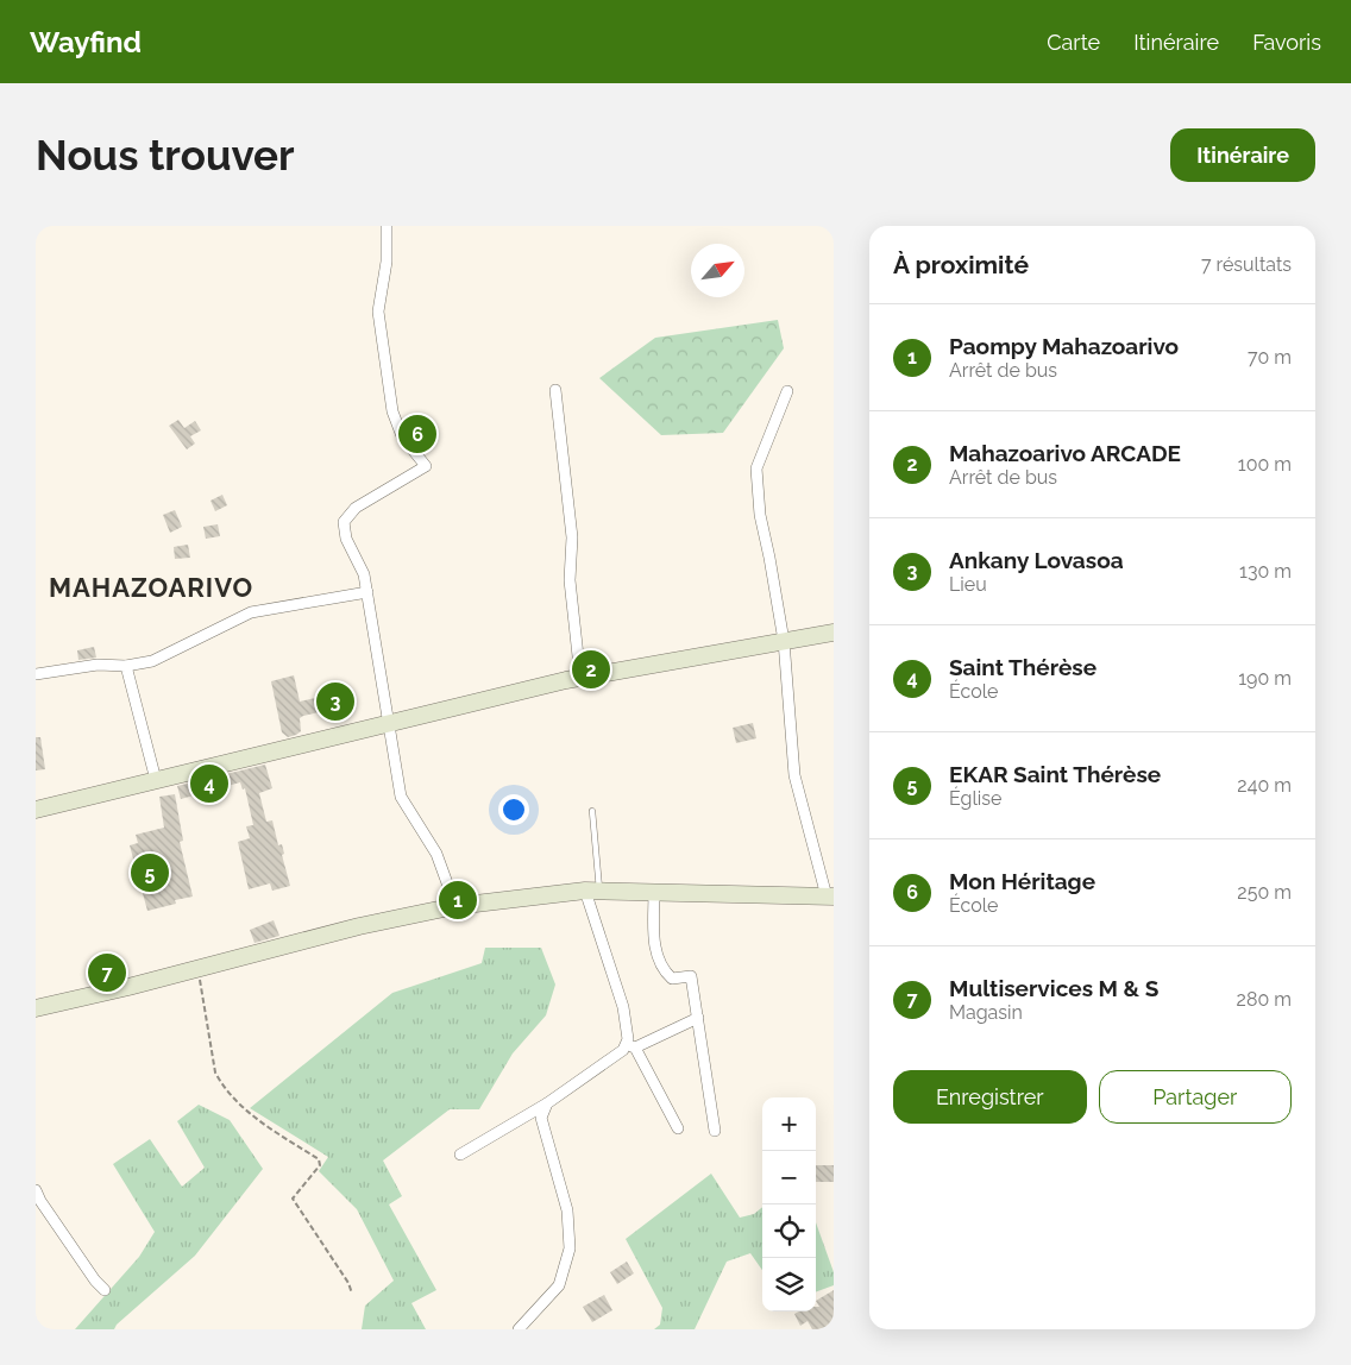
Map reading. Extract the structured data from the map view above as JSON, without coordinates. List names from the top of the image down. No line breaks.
{"districts":["MAHAZOARIVO"],"north":"top right","page":{"header":"Wayfind","nav":["Carte","Itinéraire","Favoris"],"buttons":["Itinéraire",["Enregistrer","Partager"]],"title":"Nous trouver","heading":["À proximité","7 résultats"],"list":[{"mark":"1","name":"Paompy Mahazoarivo","note":"Arrêt de bus","value":"70 m"},{"mark":"2","name":"Mahazoarivo ARCADE","note":"Arrêt de bus","value":"100 m"},{"mark":"3","name":"Ankany Lovasoa","note":"Lieu","value":"130 m"},{"mark":"4","name":"Saint Thérèse","note":"École","value":"190 m"},{"mark":"5","name":"EKAR Saint Thérèse","note":"Église","value":"240 m"},{"mark":"6","name":"Mon Héritage","note":"École","value":"250 m"},{"mark":"7","name":"Multiservices M & S","note":"Magasin","value":"280 m"}],"pins":["6","2","3","4","5","1","7"],"map_buttons":["+","−"]}}
